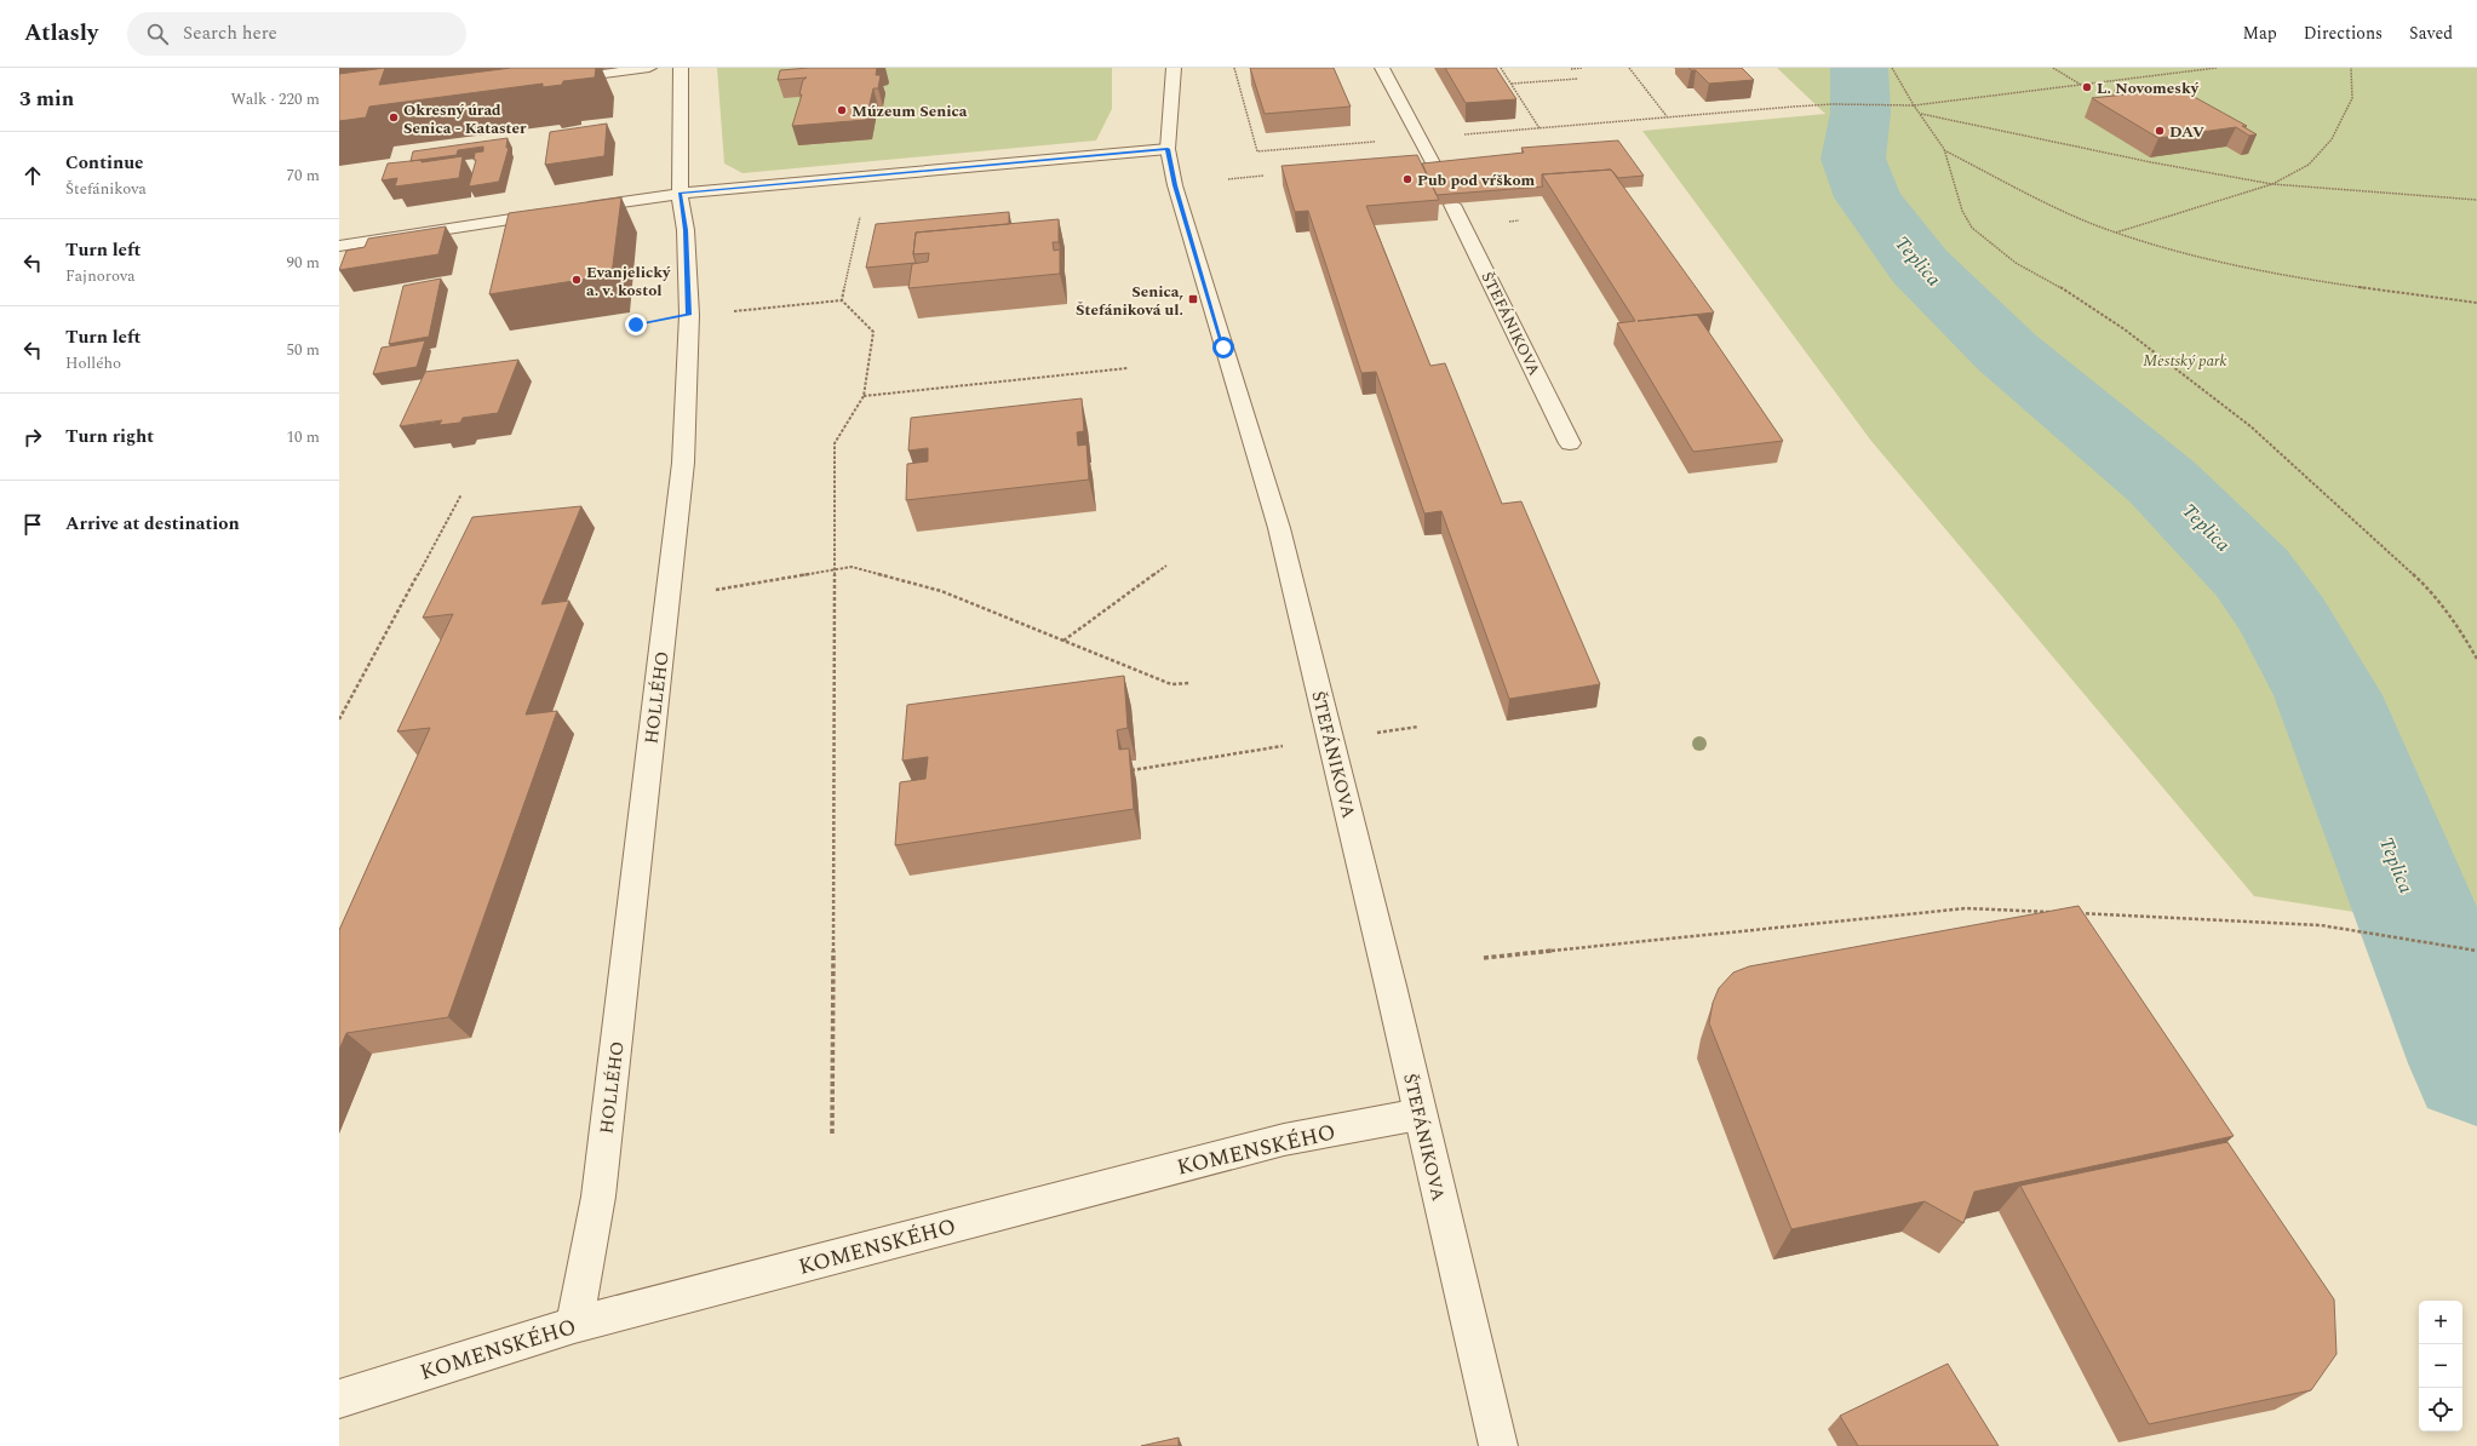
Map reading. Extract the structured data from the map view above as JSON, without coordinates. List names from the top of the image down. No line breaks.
{"streets":{"street":["ŠTEFÁNIKOVA","HOLLÉHO","KOMENSKÉHO"]},"crossings":[["ŠTEFÁNIKOVA","KOMENSKÉHO"],["HOLLÉHO","KOMENSKÉHO"]],"water":["Teplica"],"parks":["Mestský park"],"places":{"other":["L. Novomeský","Múzeum Senica","Okresný úrad Senica - Kataster","DAV","Pub pod vŕškom","Evanjelický a. v. kostol"],"transit":["Senica, Štefániková ul."]},"page":{"header":"Atlasly","search":"Search here","nav":["Map","Directions","Saved"],"heading":["3 min","Walk · 220 m"],"list":[["Continue","Štefánikova","70 m"],["Turn left","Fajnorova","90 m"],["Turn left","Hollého","50 m"],["Turn right","10 m"],"Arrive at destination"],"map_buttons":["+","−"]}}
